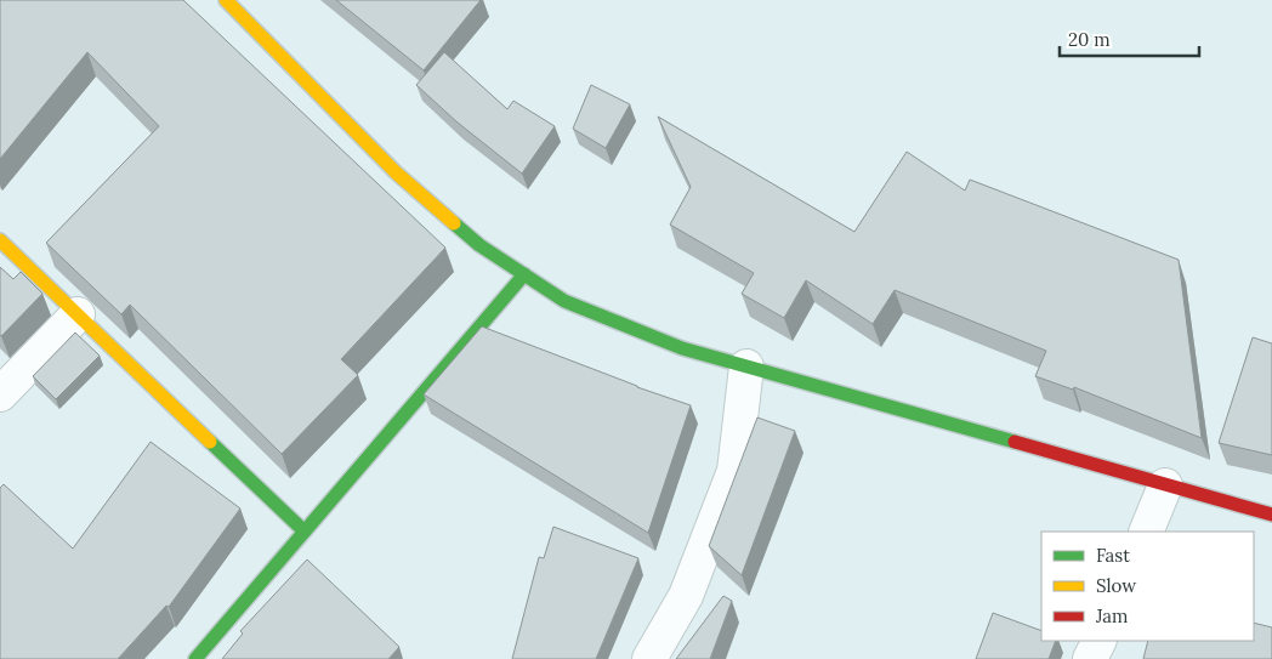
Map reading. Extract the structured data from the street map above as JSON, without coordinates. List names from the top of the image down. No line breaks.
{"legend":["Fast","Slow","Jam"],"scale_bar":"20 m"}
